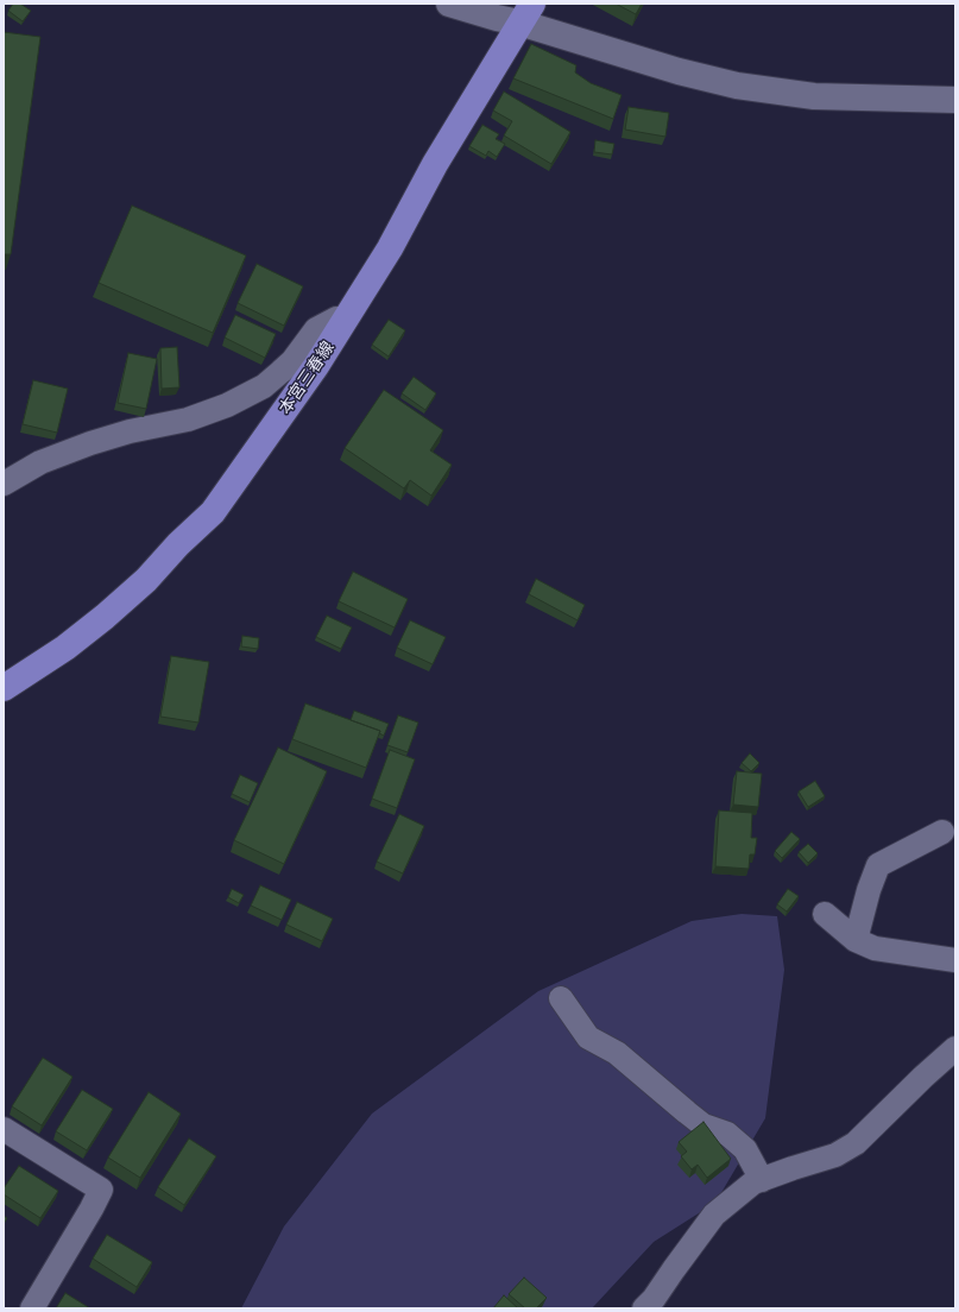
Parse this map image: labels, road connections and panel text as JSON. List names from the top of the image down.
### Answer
{
  "streets": {
    "main road": ["本宮三春線"]
  }
}
